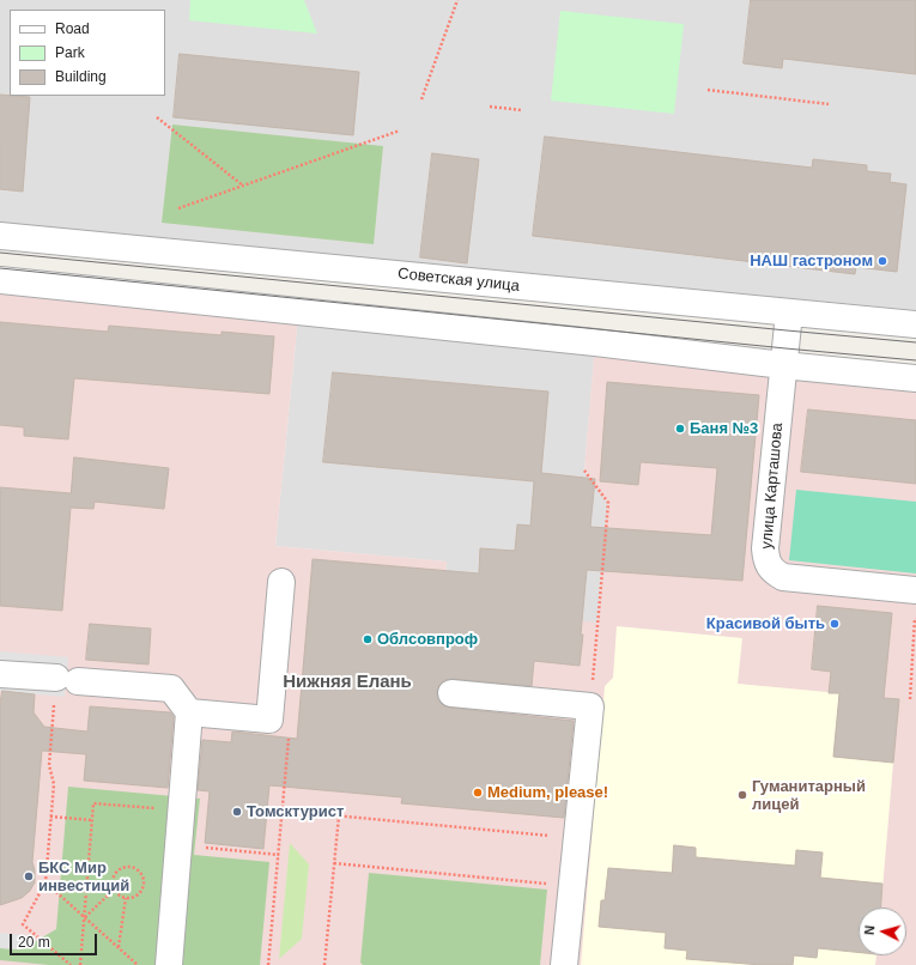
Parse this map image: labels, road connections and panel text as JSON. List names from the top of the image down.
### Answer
{
  "streets": {
    "street": ["Советская улица", "улица Карташова"]
  },
  "crossings": [
    ["Советская улица", "улица Карташова"]
  ],
  "districts": ["Нижняя Елань"],
  "places": [
    "НАШ гастроном",
    "Баня №3",
    "Красивой быть",
    "Облсовпроф",
    "Medium, please!",
    "Гуманитарный лицей",
    "Томсктурист",
    "БКС Мир инвестиций"
  ],
  "legend": ["Road", "Park", "Building"],
  "scale_bar": "20 m",
  "north": "left"
}
